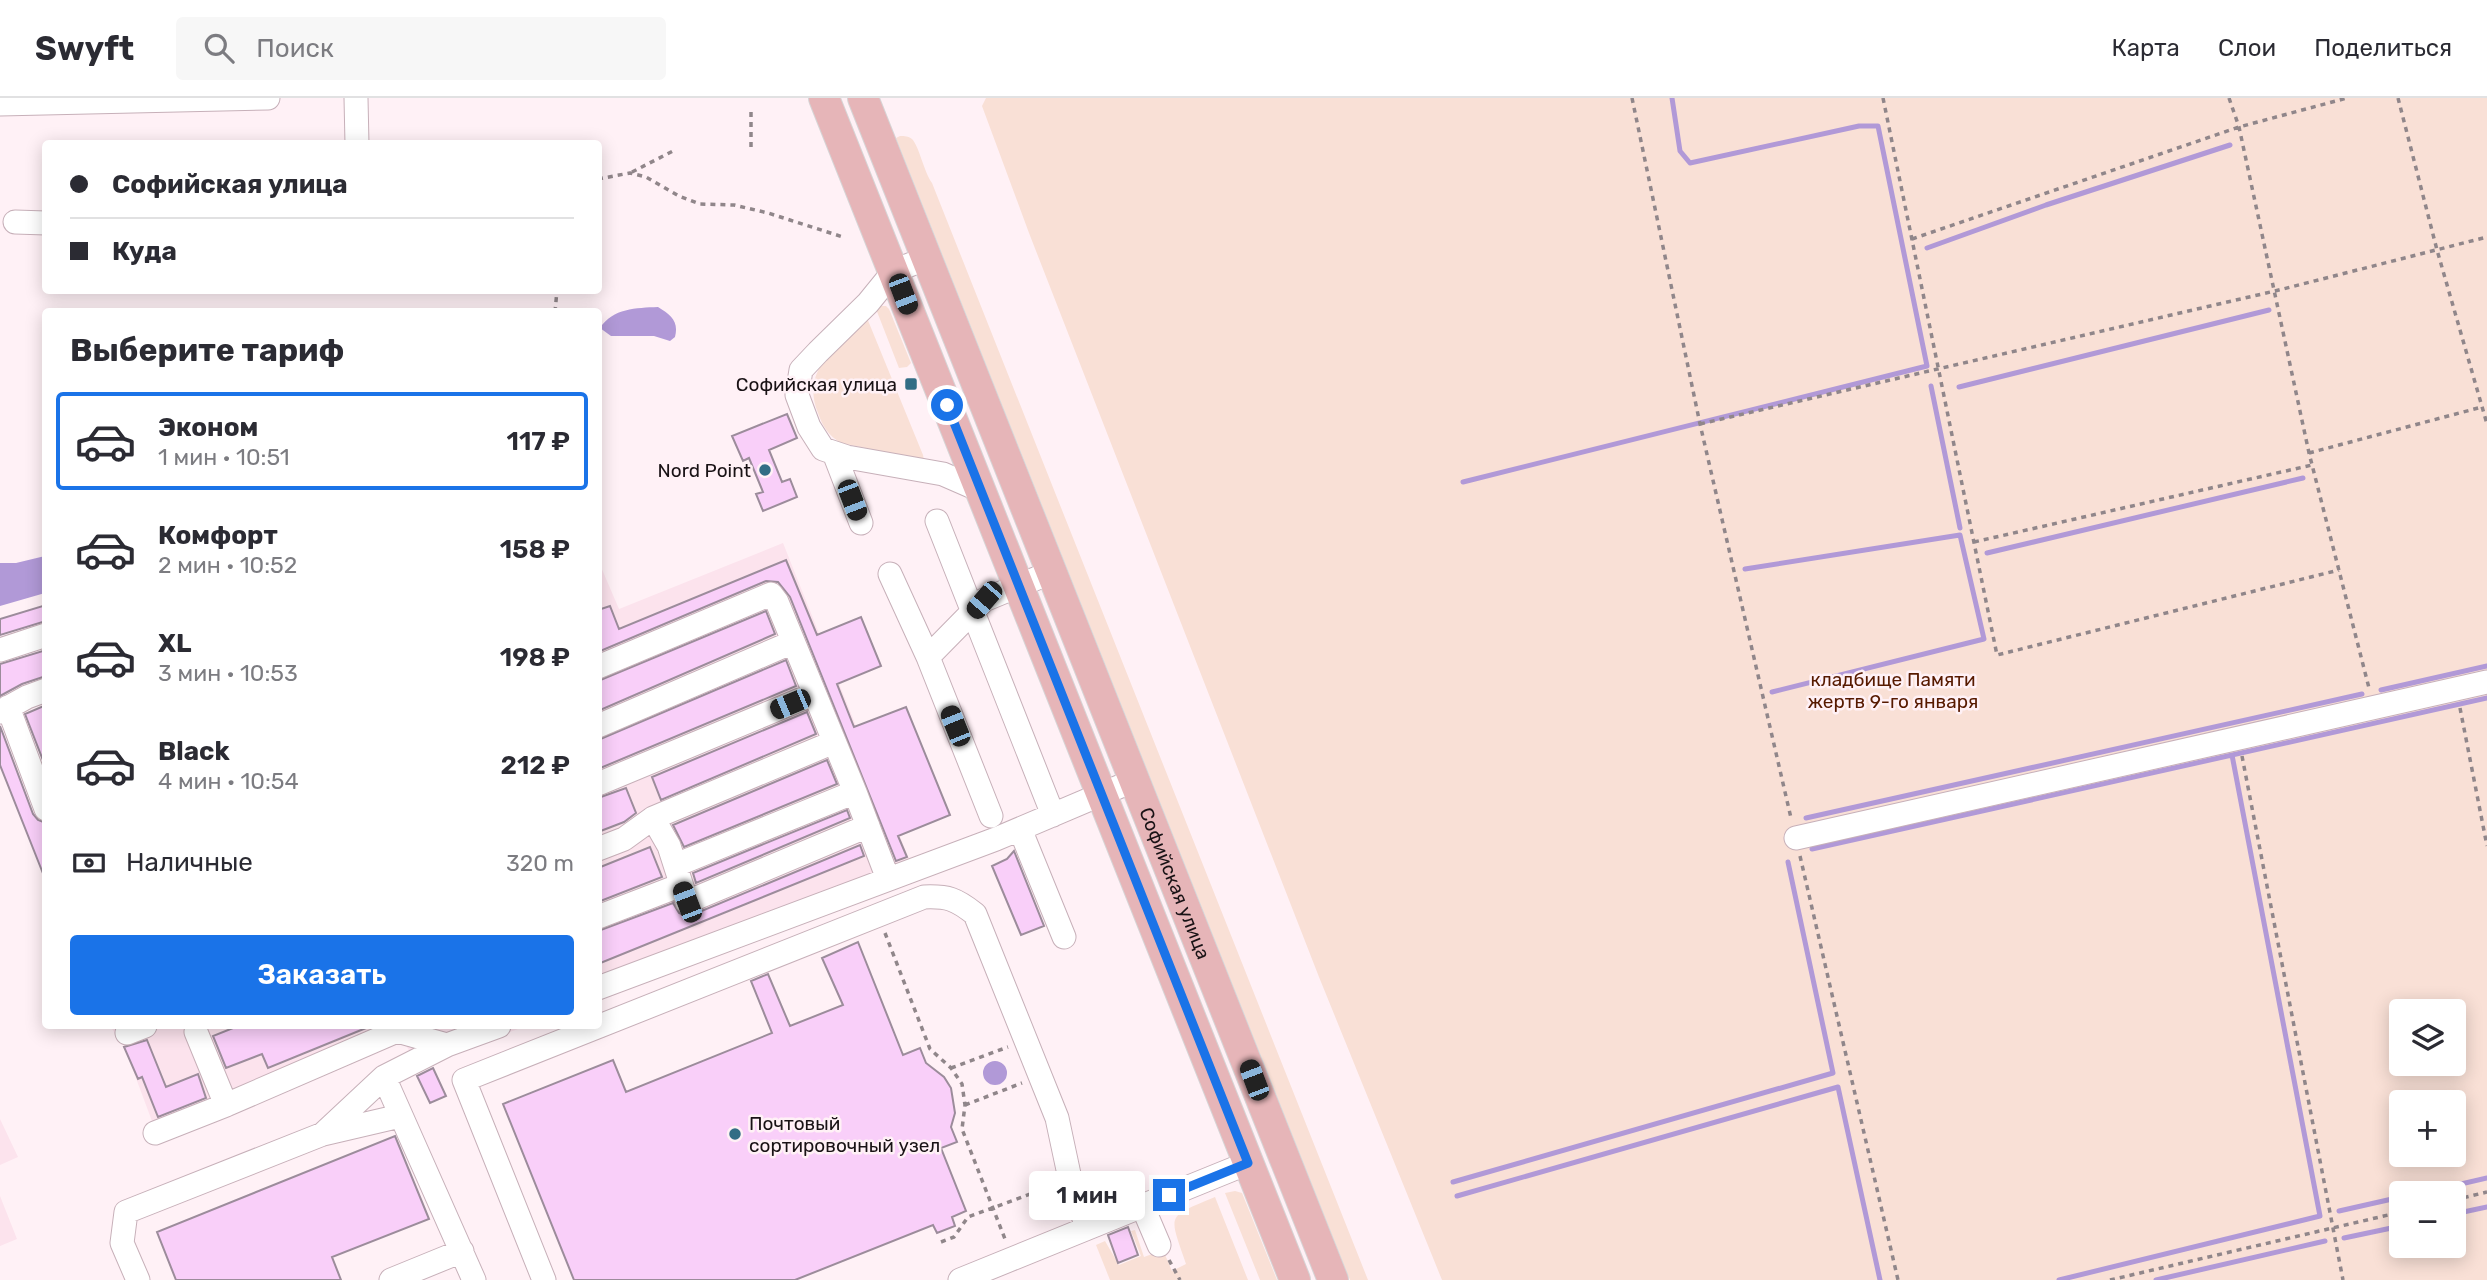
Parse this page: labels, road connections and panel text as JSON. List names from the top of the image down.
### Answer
{
  "streets": {
    "main road": ["Софийская улица"]
  },
  "parks": ["кладбище Памяти жертв 9-го января"],
  "places": {
    "transit": ["Софийская улица"],
    "other": ["Nord Point", "Почтовый сортировочный узел"]
  },
  "page": {
    "header": "Swyft",
    "search": "Поиск",
    "nav": ["Карта", "Слои", "Поделиться"],
    "banner": ["Софийская улица", "Куда"],
    "heading": "Выберите тариф",
    "list": [
      {
        "name": "Эконом",
        "note": "1 мин · 10:51",
        "value": "117 ₽"
      },
      {
        "name": "Комфорт",
        "note": "2 мин · 10:52",
        "value": "158 ₽"
      },
      {
        "name": "XL",
        "note": "3 мин · 10:53",
        "value": "198 ₽"
      },
      {
        "name": "Black",
        "note": "4 мин · 10:54",
        "value": "212 ₽"
      }
    ],
    "pay": ["Наличные", "320 m"],
    "buttons": "Заказать",
    "map_buttons": ["+", "−"],
    "bubble": "1 мин"
  }
}
